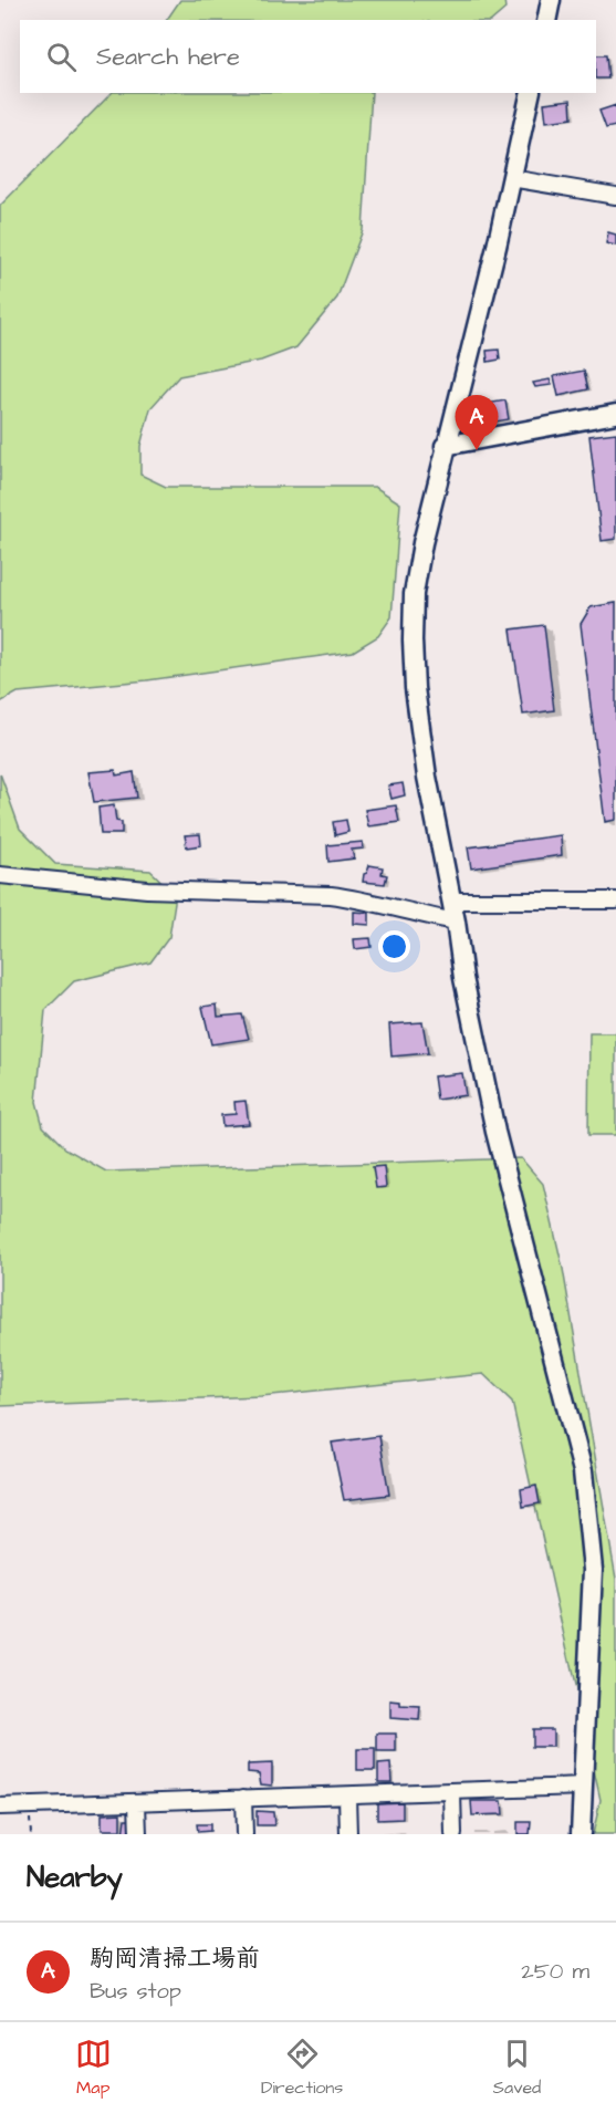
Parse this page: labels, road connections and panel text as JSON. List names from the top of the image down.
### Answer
{
  "page": {
    "search": "Search here",
    "pins": "A",
    "heading": "Nearby",
    "list": [
      {
        "mark": "A",
        "name": "駒岡清掃工場前",
        "note": "Bus stop",
        "value": "250 m"
      }
    ],
    "nav": ["Map", "Directions", "Saved"]
  }
}
